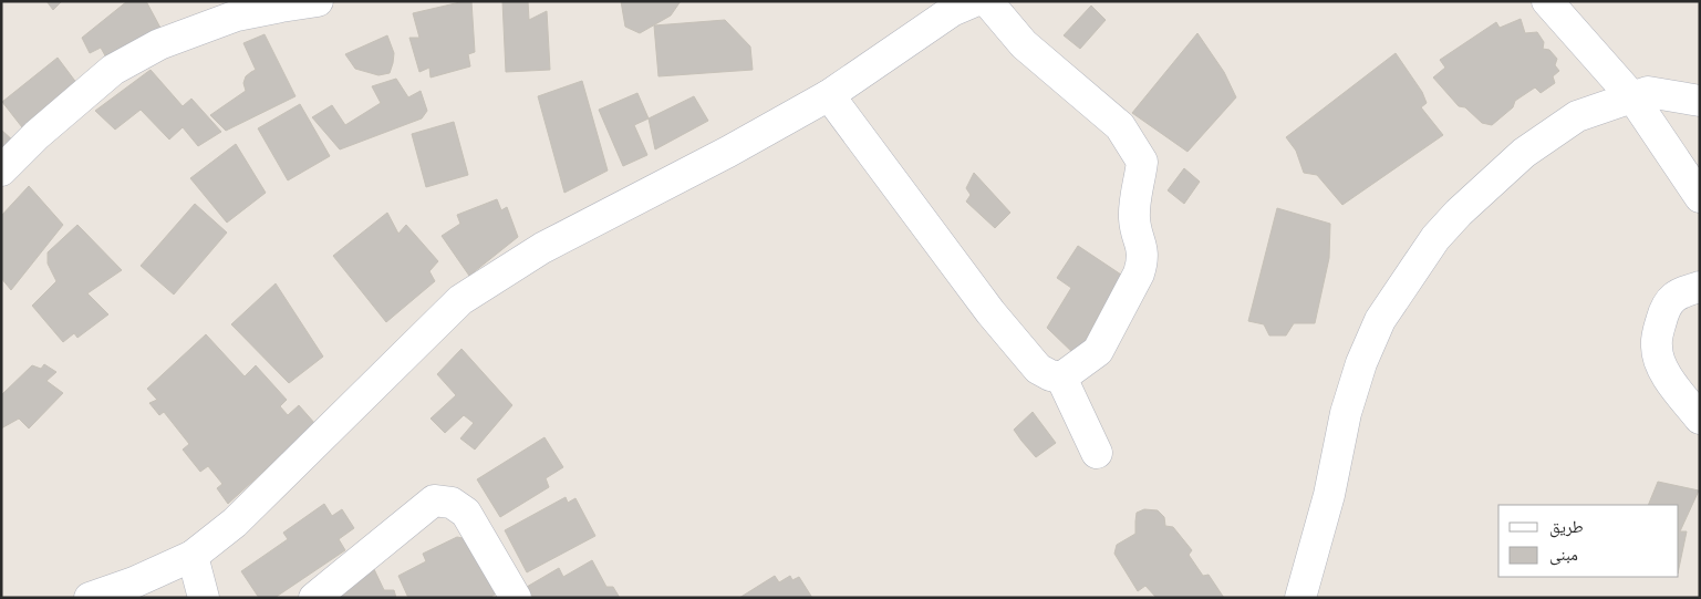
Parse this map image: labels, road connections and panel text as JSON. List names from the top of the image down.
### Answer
{
  "legend": ["طريق", "مبنى"]
}
